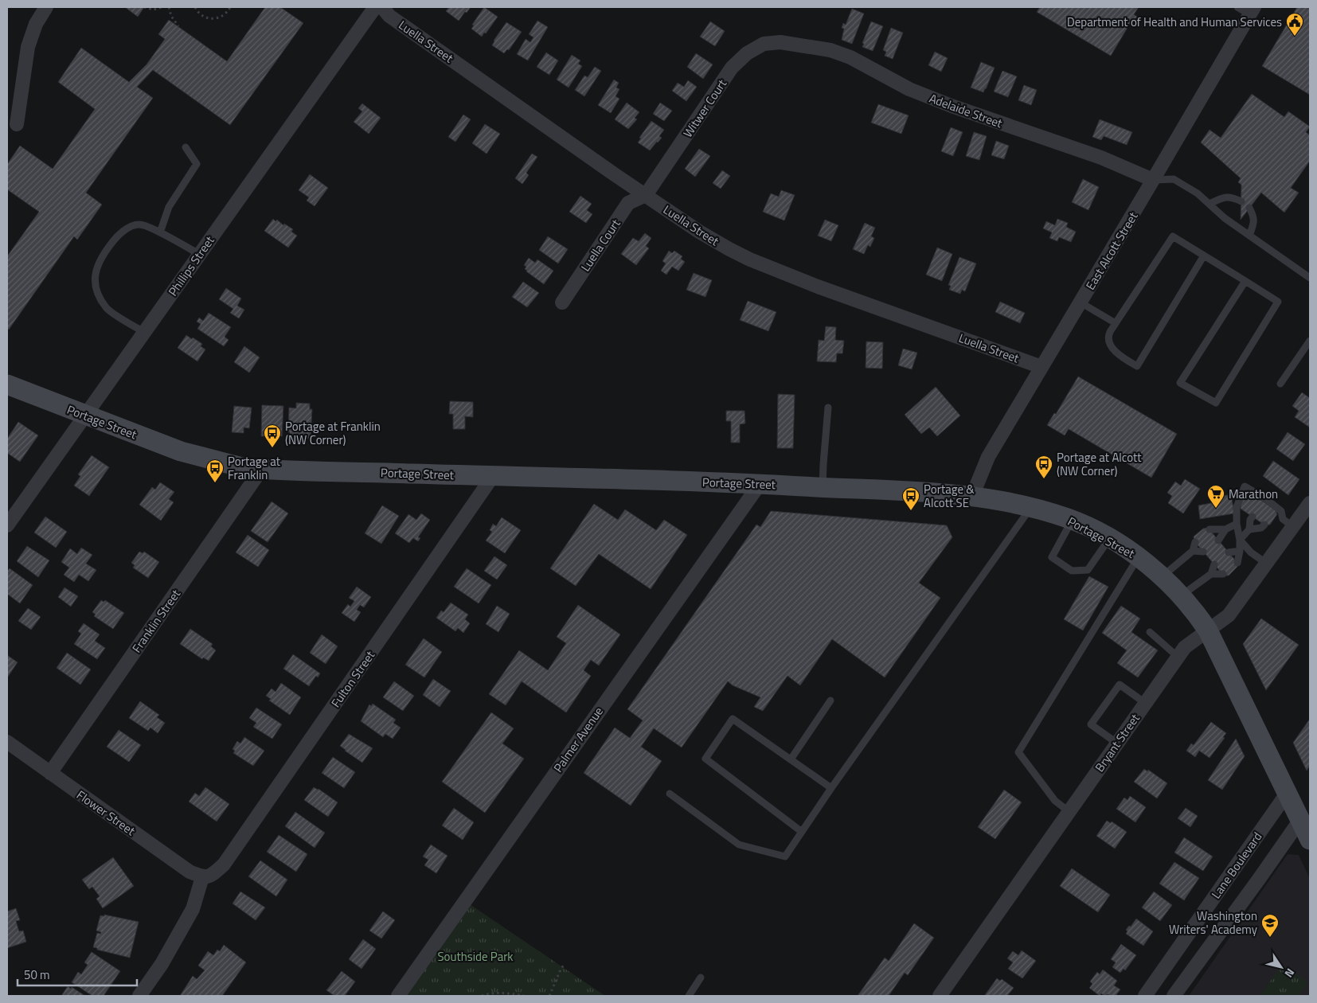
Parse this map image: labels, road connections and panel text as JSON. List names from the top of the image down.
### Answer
{
  "streets": {
    "main road": ["Portage Street"],
    "street": [
      "Luella Street",
      "Witwer Court",
      "Adelaide Street",
      "Luella Court",
      "East Alcott Street",
      "Phillips Street",
      "Franklin Street",
      "Fulton Street",
      "Palmer Avenue",
      "Bryant Street",
      "Flower Street",
      "Lane Boulevard"
    ]
  },
  "crossings": [
    ["Luella Street", "Witwer Court"],
    ["Luella Street", "Luella Court"],
    ["Luella Street", "East Alcott Street"],
    ["Witwer Court", "Adelaide Street"],
    ["Witwer Court", "Luella Court"],
    ["Adelaide Street", "East Alcott Street"],
    ["East Alcott Street", "Portage Street"],
    ["Phillips Street", "Portage Street"],
    ["Portage Street", "Franklin Street"],
    ["Portage Street", "Fulton Street"],
    ["Portage Street", "Palmer Avenue"],
    ["Portage Street", "Bryant Street"],
    ["Portage Street", "Lane Boulevard"],
    ["Franklin Street", "Flower Street"],
    ["Fulton Street", "Flower Street"]
  ],
  "parks": ["Southside Park"],
  "places": {
    "public building": ["Department of Health and Human Services"],
    "bus stop": [
      "Portage at Franklin (NW Corner)",
      "Portage at Alcott (NW Corner)",
      "Portage at Franklin",
      "Portage & Alcott SE"
    ],
    "supermarket": ["Marathon"],
    "school or university": ["Washington Writers' Academy"]
  },
  "scale_bar": "50 m",
  "north": "bottom right"
}
